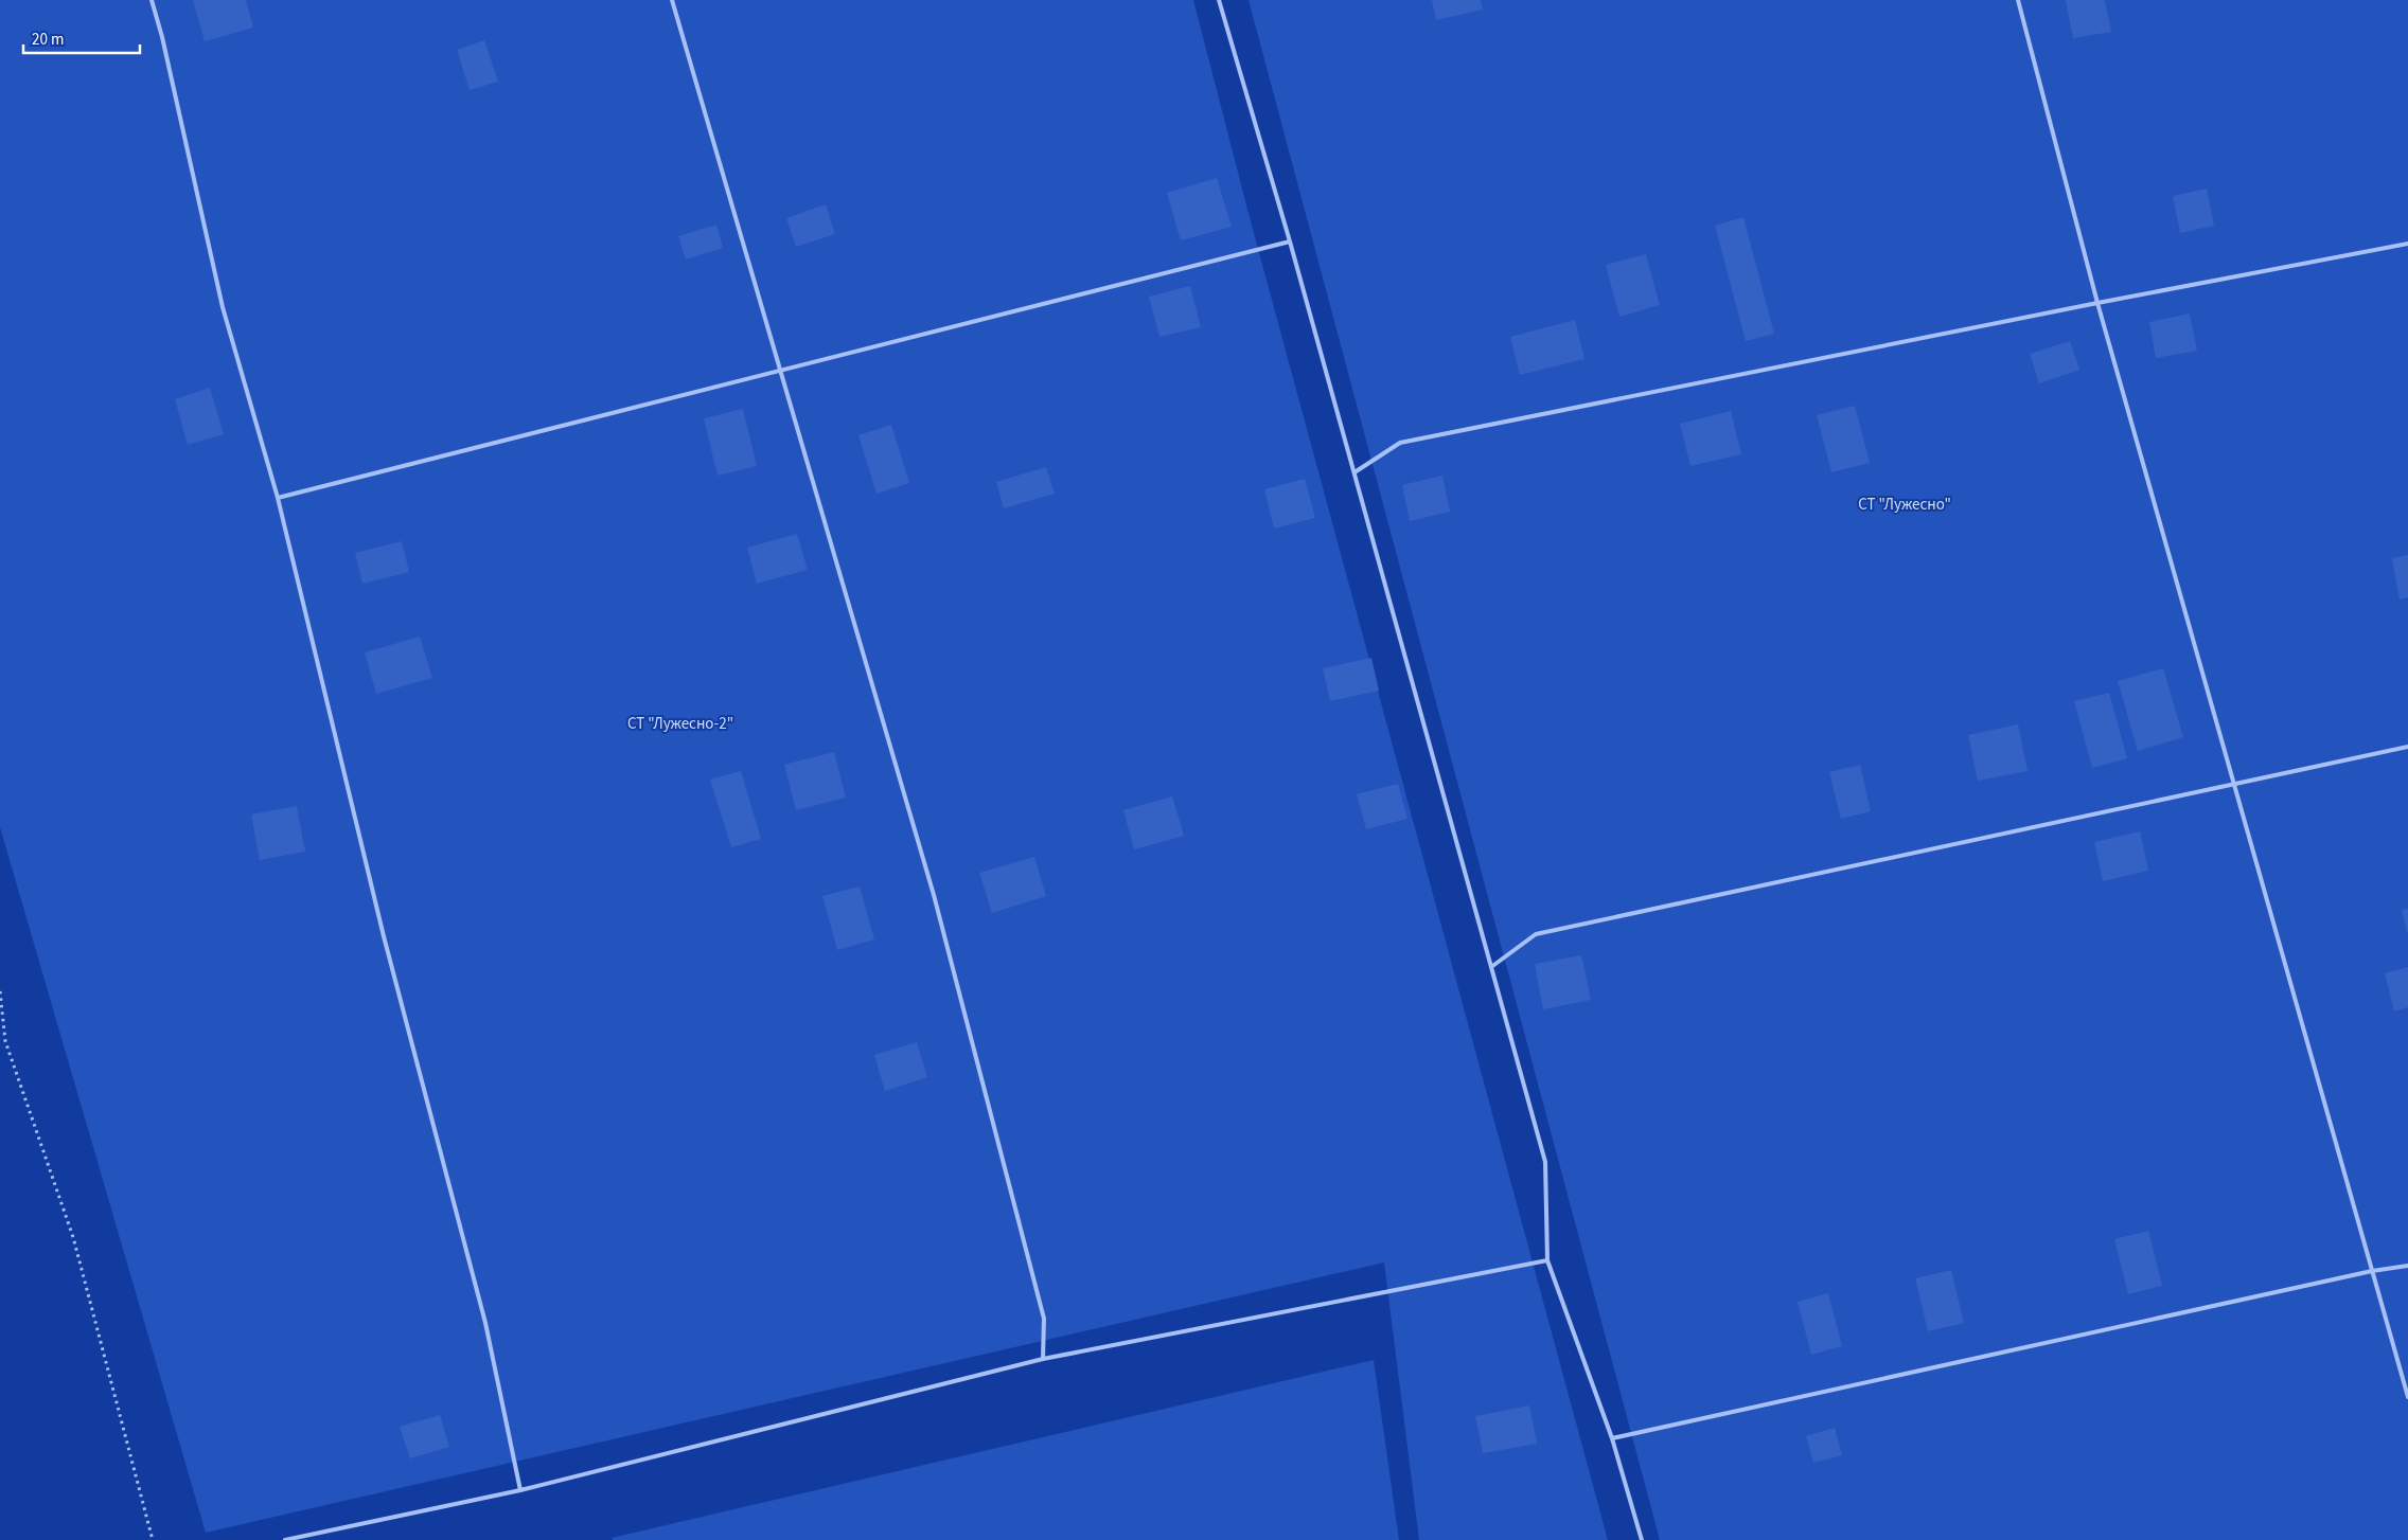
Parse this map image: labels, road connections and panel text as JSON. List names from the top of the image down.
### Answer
{
  "parks": ["СТ \"Лужесно\"", "СТ \"Лужесно-2\""],
  "scale_bar": "20 m"
}
